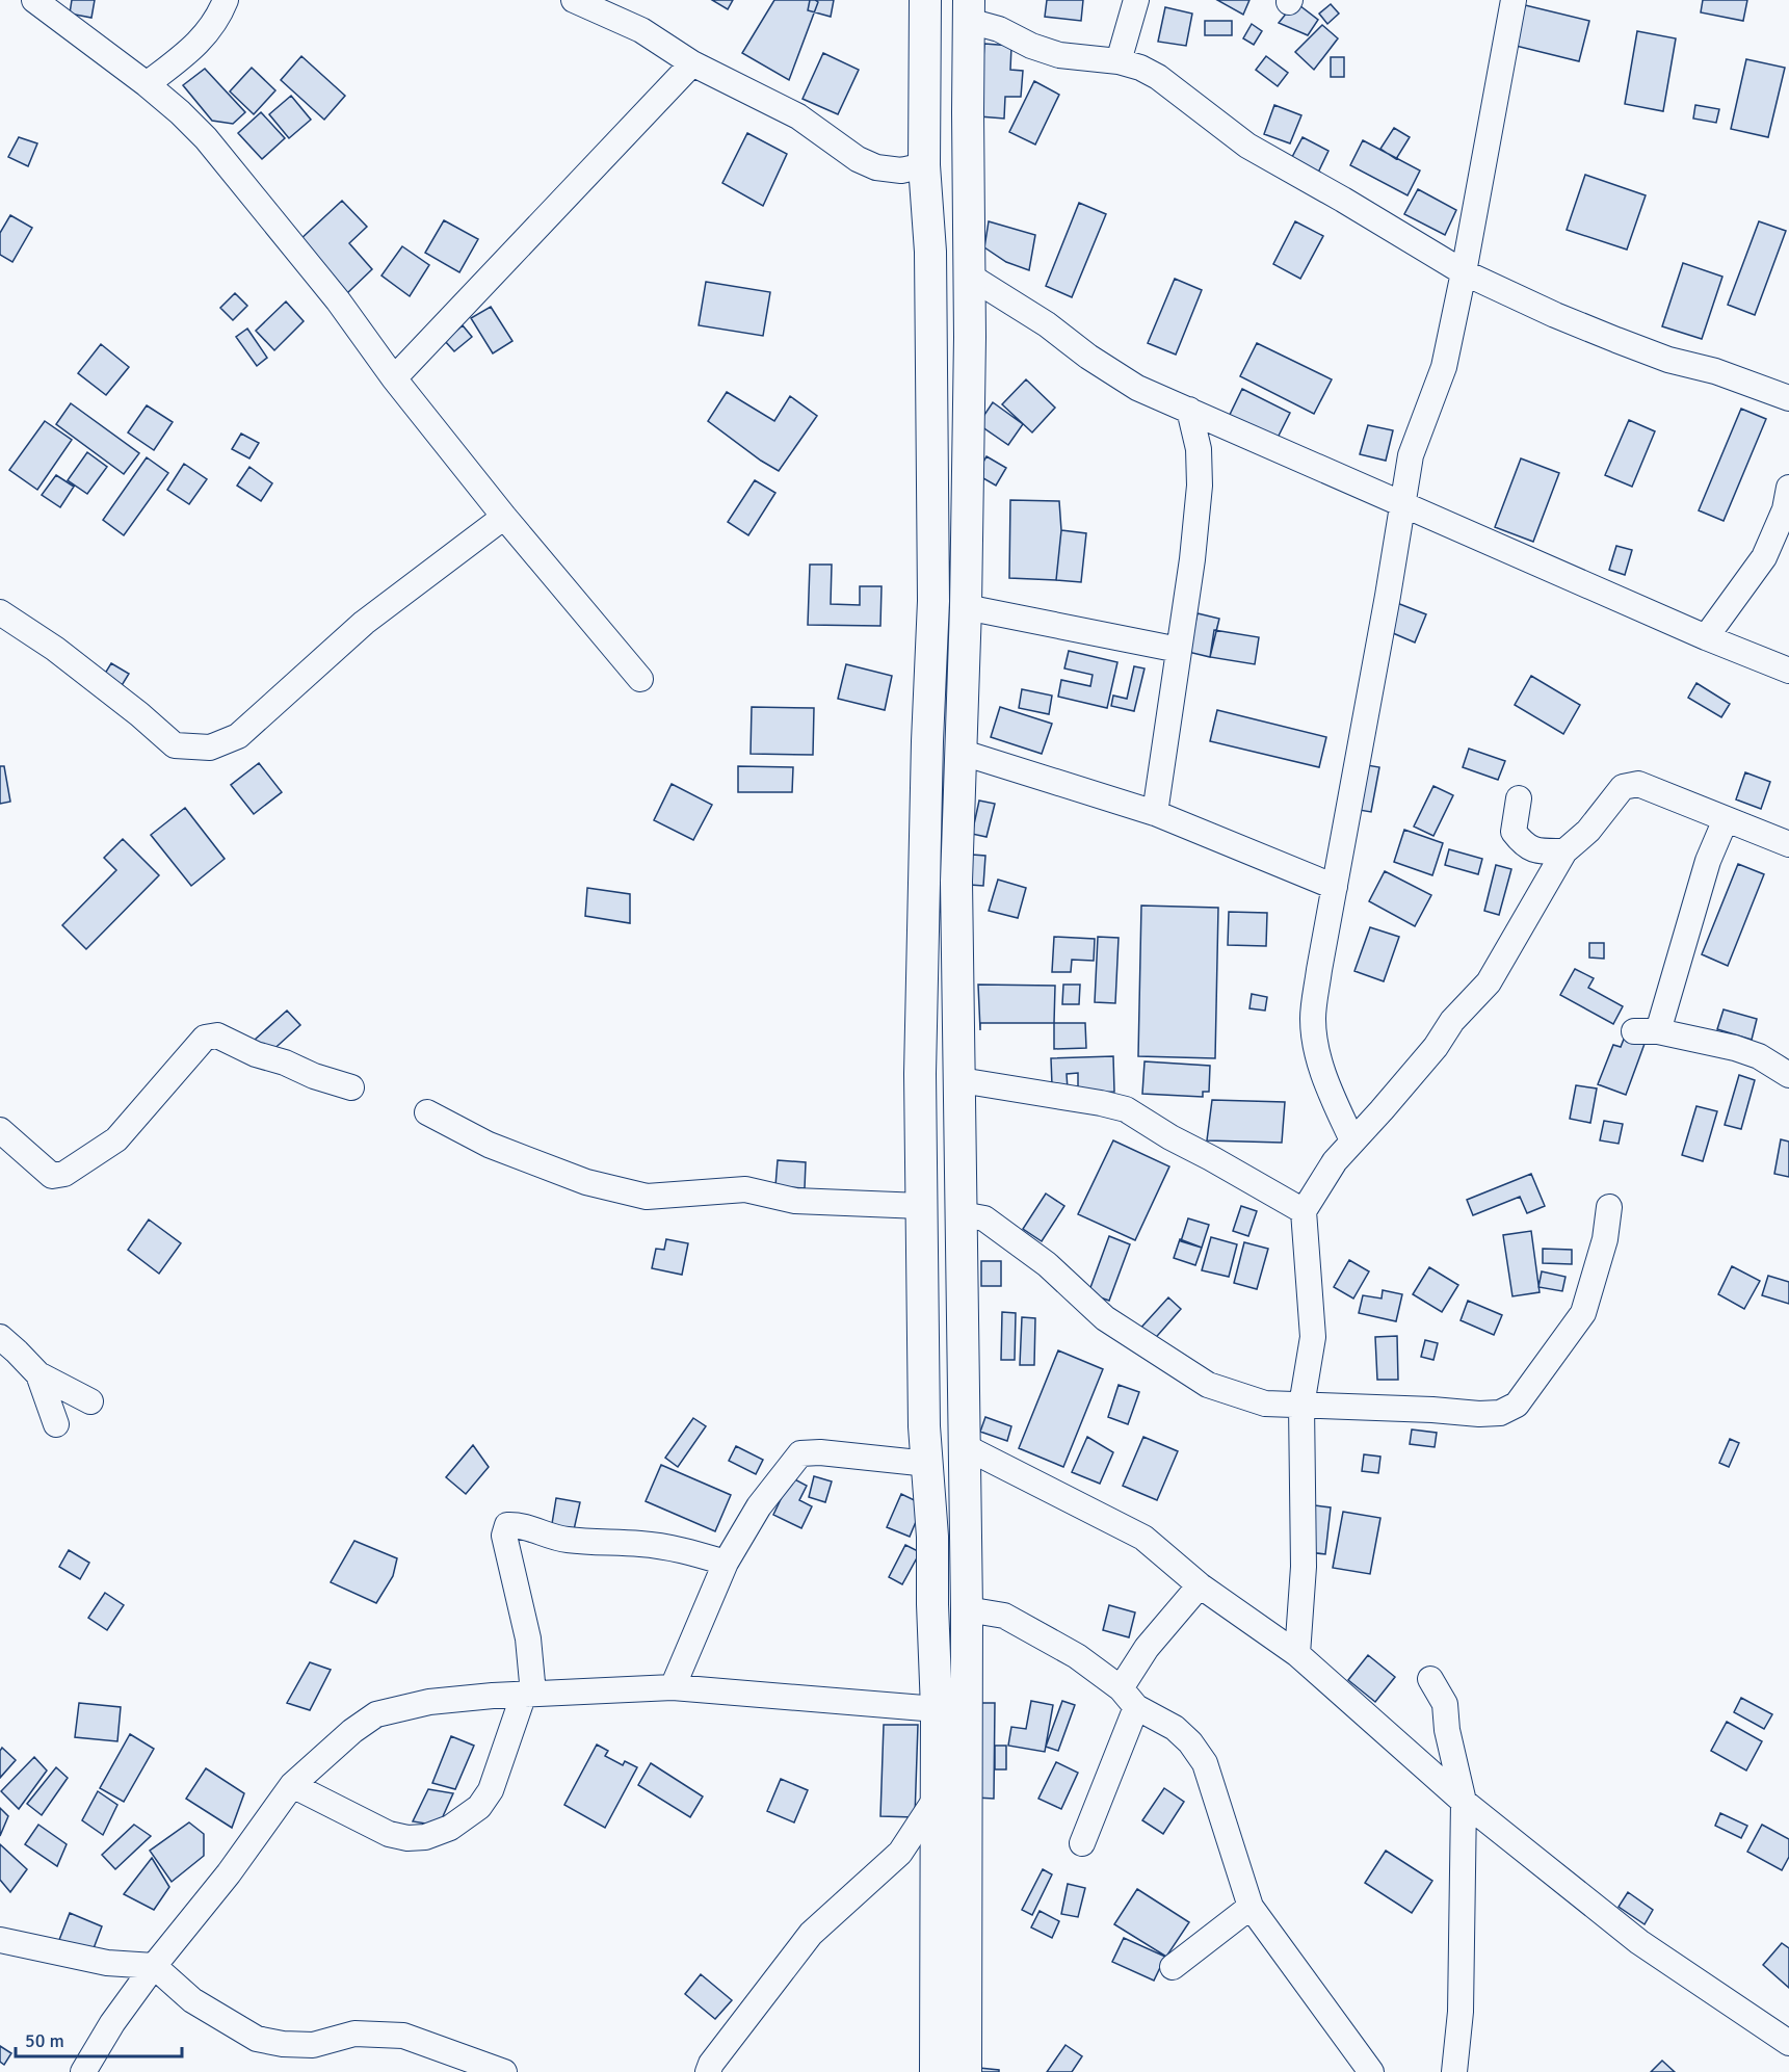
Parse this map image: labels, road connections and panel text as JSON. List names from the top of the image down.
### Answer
{
  "scale_bar": "50 m"
}
